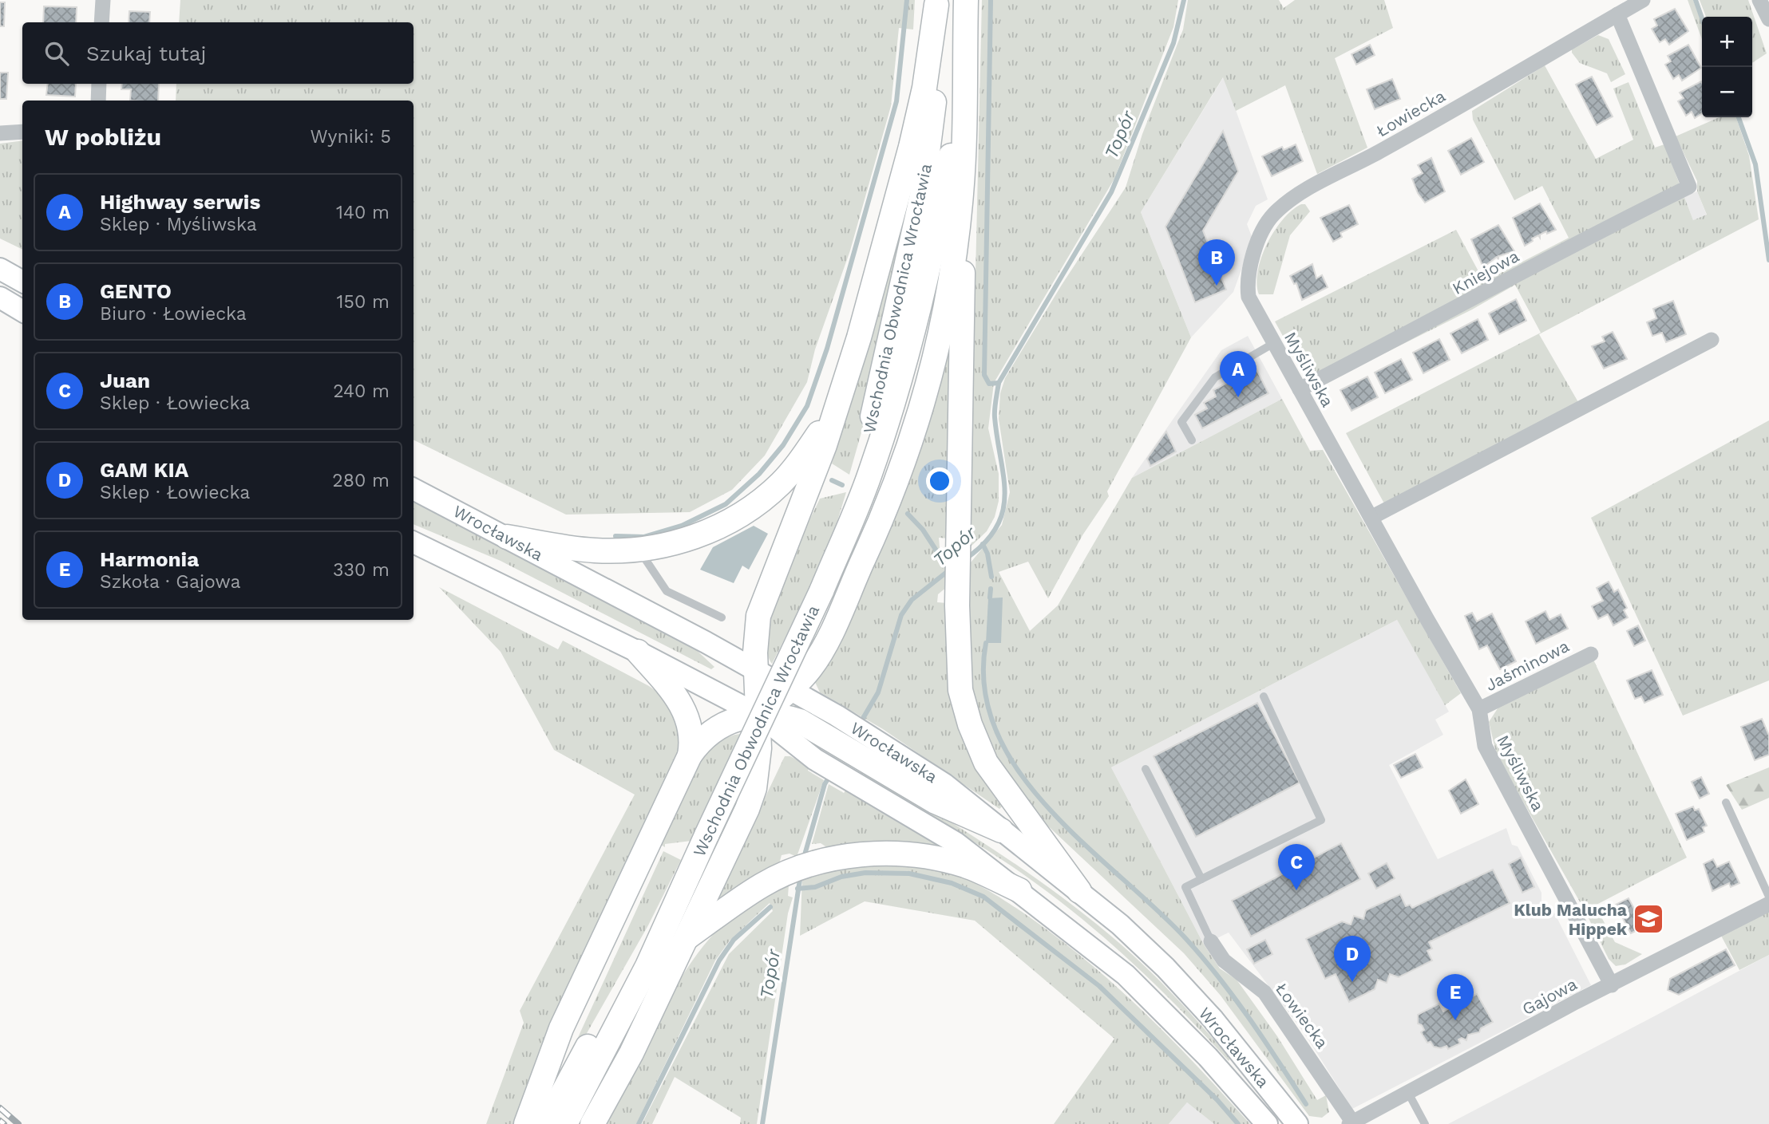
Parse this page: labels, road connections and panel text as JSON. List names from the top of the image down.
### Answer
{
  "streets": {
    "main road": ["Wschodnia Obwodnica Wrocławia", "Wrocławska"],
    "street": [
      "Łowiecka",
      "Kniejowa",
      "Myśliwska",
      "Jaśminowa",
      "Gajowa"
    ]
  },
  "crossings": [
    ["Łowiecka", "Kniejowa"],
    ["Łowiecka", "Myśliwska"],
    ["Łowiecka", "Gajowa"],
    ["Kniejowa", "Myśliwska"],
    ["Myśliwska", "Jaśminowa"],
    ["Myśliwska", "Gajowa"]
  ],
  "water": ["Topór"],
  "places": {
    "school or university": ["Klub Malucha Hippek"]
  },
  "page": {
    "map_buttons": ["+", "−"],
    "search": "Szukaj tutaj",
    "heading": ["W pobliżu", "Wyniki: 5"],
    "list": [
      {
        "mark": "A",
        "name": "Highway serwis",
        "note": "Sklep · Myśliwska",
        "value": "140 m"
      },
      {
        "mark": "B",
        "name": "GENTO",
        "note": "Biuro · Łowiecka",
        "value": "150 m"
      },
      {
        "mark": "C",
        "name": "Juan",
        "note": "Sklep · Łowiecka",
        "value": "240 m"
      },
      {
        "mark": "D",
        "name": "GAM KIA",
        "note": "Sklep · Łowiecka",
        "value": "280 m"
      },
      {
        "mark": "E",
        "name": "Harmonia",
        "note": "Szkoła · Gajowa",
        "value": "330 m"
      }
    ],
    "pins": [
      "B",
      "A",
      "C",
      "D",
      "E"
    ]
  }
}
